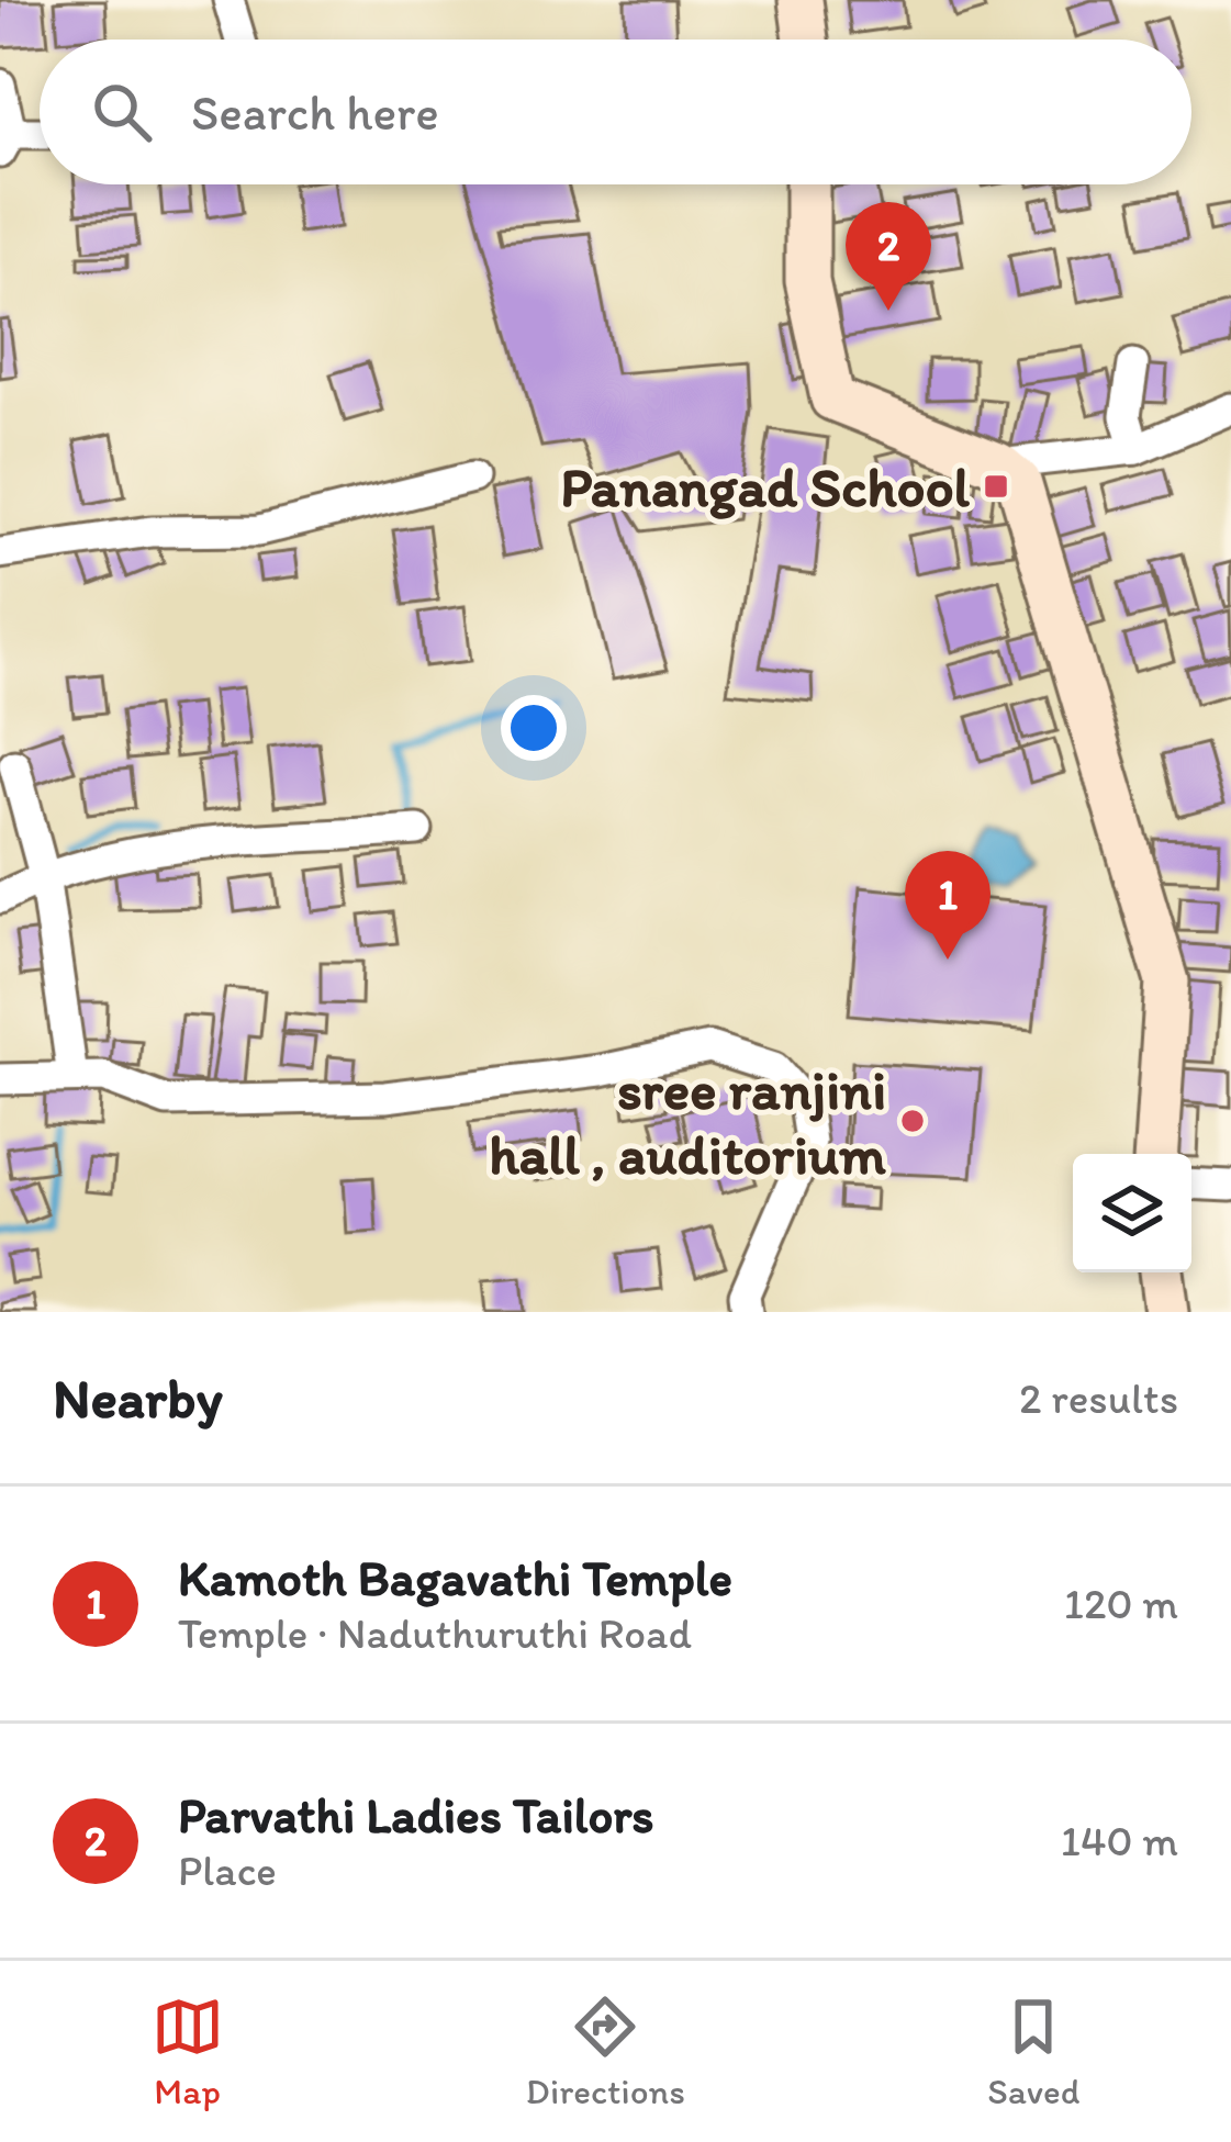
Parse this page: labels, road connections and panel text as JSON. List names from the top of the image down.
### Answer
{
  "places": {
    "transit": ["Panangad School"],
    "other": ["sree ranjini hall , auditorium"]
  },
  "page": {
    "search": "Search here",
    "pins": ["2", "1"],
    "heading": ["Nearby", "2 results"],
    "list": [
      {
        "mark": "1",
        "name": "Kamoth Bagavathi Temple",
        "note": "Temple · Naduthuruthi Road",
        "value": "120 m"
      },
      {
        "mark": "2",
        "name": "Parvathi Ladies Tailors",
        "note": "Place",
        "value": "140 m"
      }
    ],
    "nav": ["Map", "Directions", "Saved"]
  }
}
